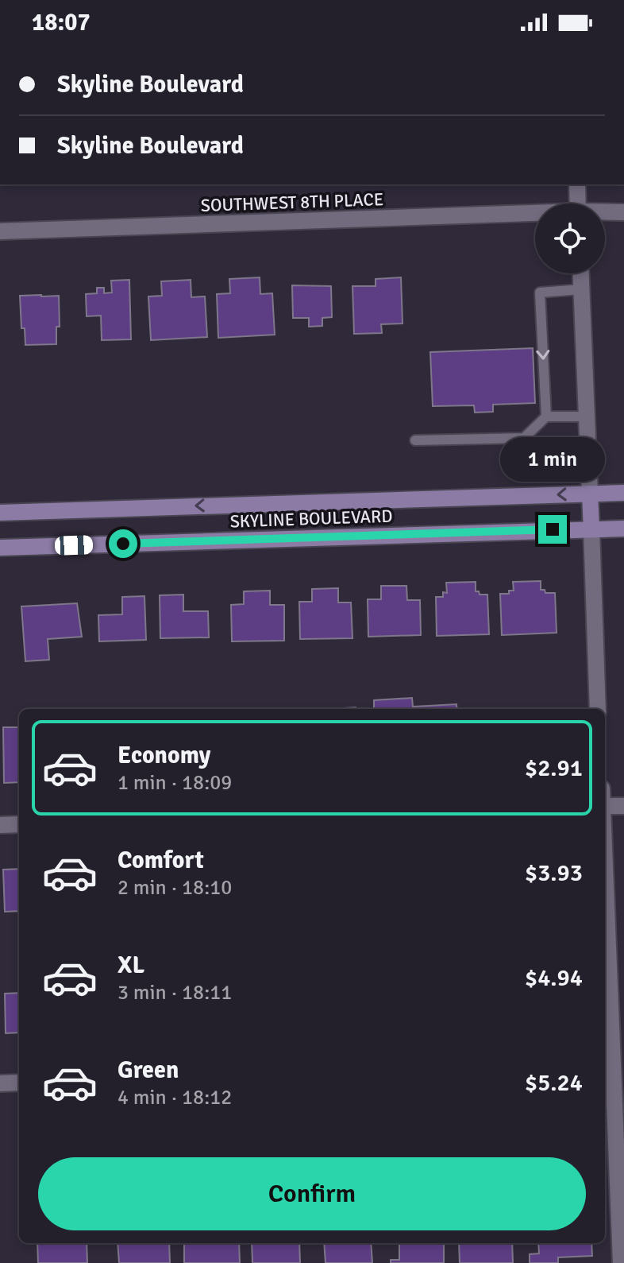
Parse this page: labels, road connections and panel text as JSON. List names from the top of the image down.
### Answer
{
  "streets": {
    "street": ["SOUTHWEST 8TH PLACE", "SKYLINE BOULEVARD"]
  },
  "page": {
    "status": "18:07",
    "banner": ["Skyline Boulevard", "Skyline Boulevard"],
    "bubble": "1 min",
    "list": [
      {
        "name": "Economy",
        "note": "1 min · 18:09",
        "value": "$2.91"
      },
      {
        "name": "Comfort",
        "note": "2 min · 18:10",
        "value": "$3.93"
      },
      {
        "name": "XL",
        "note": "3 min · 18:11",
        "value": "$4.94"
      },
      {
        "name": "Green",
        "note": "4 min · 18:12",
        "value": "$5.24"
      }
    ],
    "buttons": "Confirm"
  }
}
